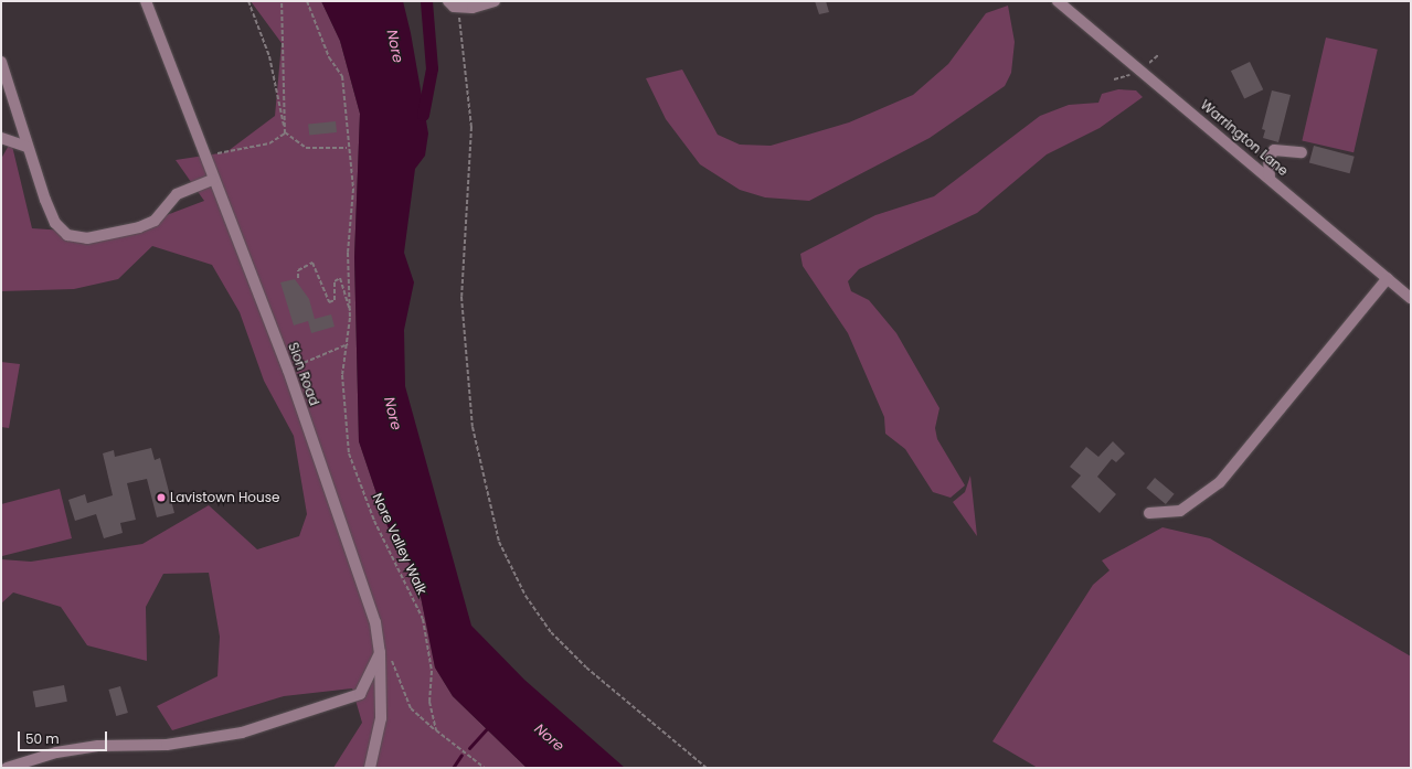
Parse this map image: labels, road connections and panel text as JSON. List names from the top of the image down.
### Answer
{
  "streets": {
    "street": ["Warrington Lane", "Sion Road"],
    "path": ["Nore Valley Walk"]
  },
  "water": ["Nore"],
  "places": ["Lavistown House"],
  "scale_bar": "50 m"
}
